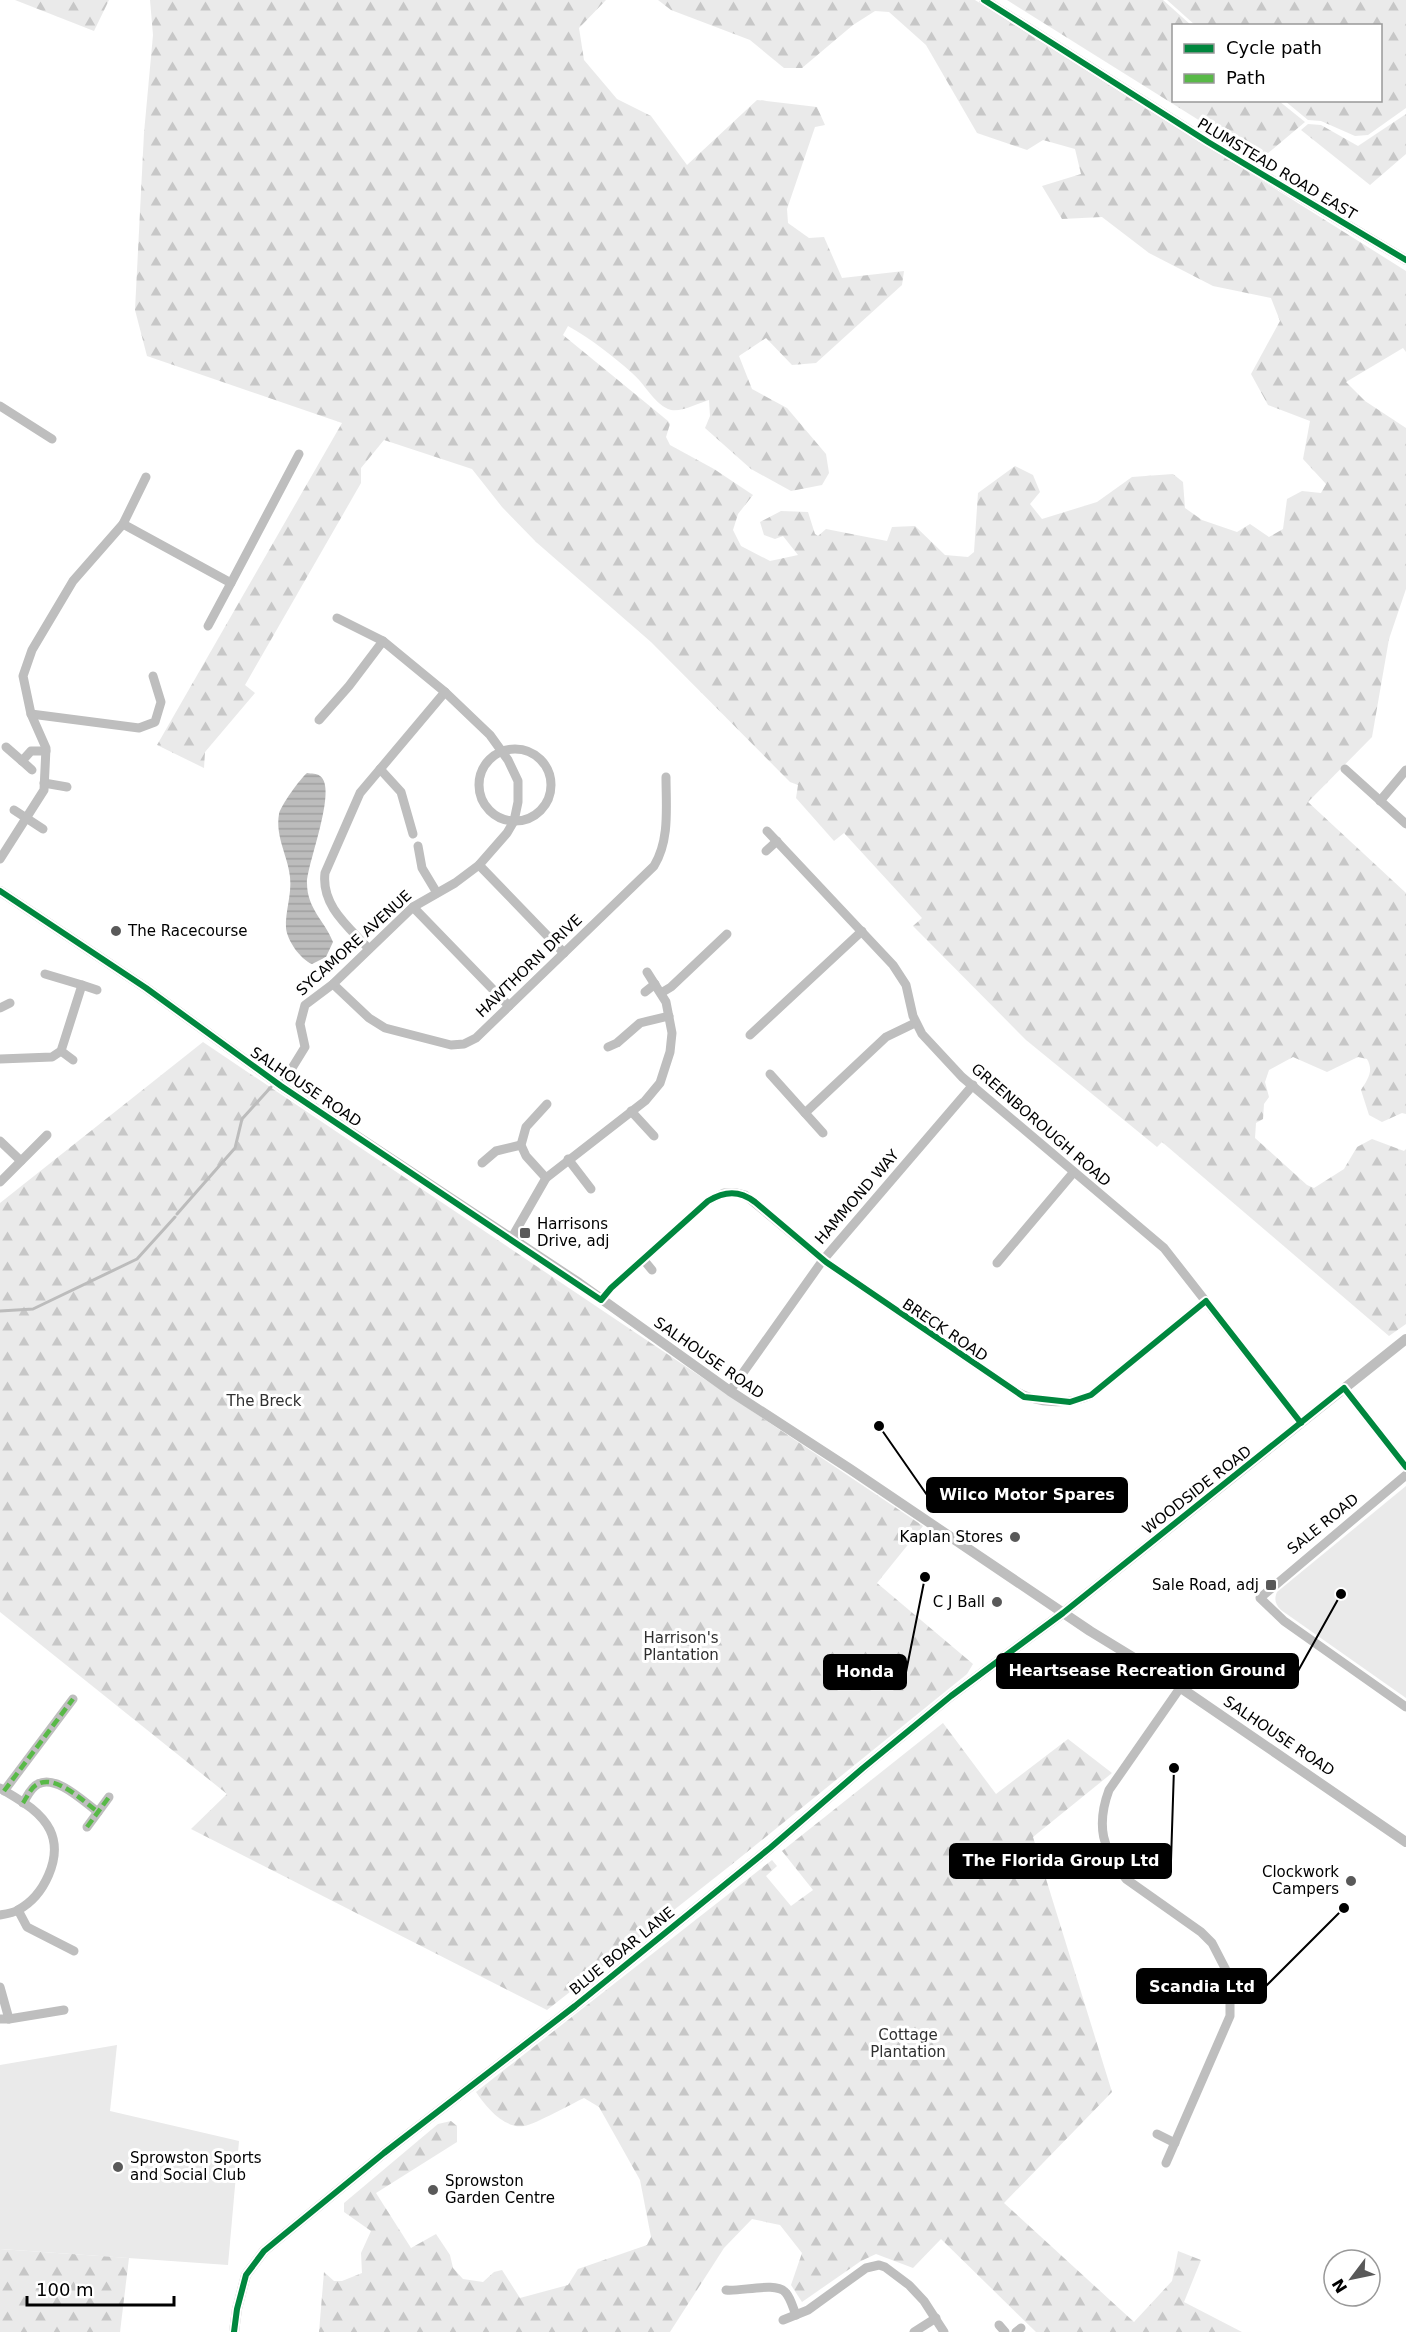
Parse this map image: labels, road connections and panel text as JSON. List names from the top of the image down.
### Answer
{
  "streets": {
    "street": [
      "PLUMSTEAD ROAD EAST",
      "SYCAMORE AVENUE",
      "HAWTHORN DRIVE",
      "SALHOUSE ROAD",
      "GREENBOROUGH ROAD",
      "HAMMOND WAY",
      "BRECK ROAD",
      "WOODSIDE ROAD",
      "SALE ROAD",
      "BLUE BOAR LANE"
    ]
  },
  "crossings": [
    ["SYCAMORE AVENUE", "HAWTHORN DRIVE"],
    ["SYCAMORE AVENUE", "SALHOUSE ROAD"],
    ["SALHOUSE ROAD", "HAMMOND WAY"],
    ["SALHOUSE ROAD", "WOODSIDE ROAD"],
    ["SALHOUSE ROAD", "BLUE BOAR LANE"],
    ["GREENBOROUGH ROAD", "HAMMOND WAY"],
    ["GREENBOROUGH ROAD", "BRECK ROAD"],
    ["GREENBOROUGH ROAD", "WOODSIDE ROAD"],
    ["HAMMOND WAY", "BRECK ROAD"],
    ["WOODSIDE ROAD", "BLUE BOAR LANE"]
  ],
  "parks": ["The Breck", "Harrison's Plantation", "Cottage Plantation"],
  "places": {
    "other": [
      "The Racecourse",
      "Wilco Motor Spares",
      "Kaplan Stores",
      "Honda",
      "Heartsease Recreation Ground",
      "C J Ball",
      "The Florida Group Ltd",
      "Clockwork Campers",
      "Scandia Ltd",
      "Sprowston Sports and Social Club",
      "Sprowston Garden Centre"
    ],
    "transit": ["Harrisons Drive, adj", "Sale Road, adj"]
  },
  "legend": ["Cycle path", "Path"],
  "scale_bar": "100 m",
  "north": "bottom left"
}
